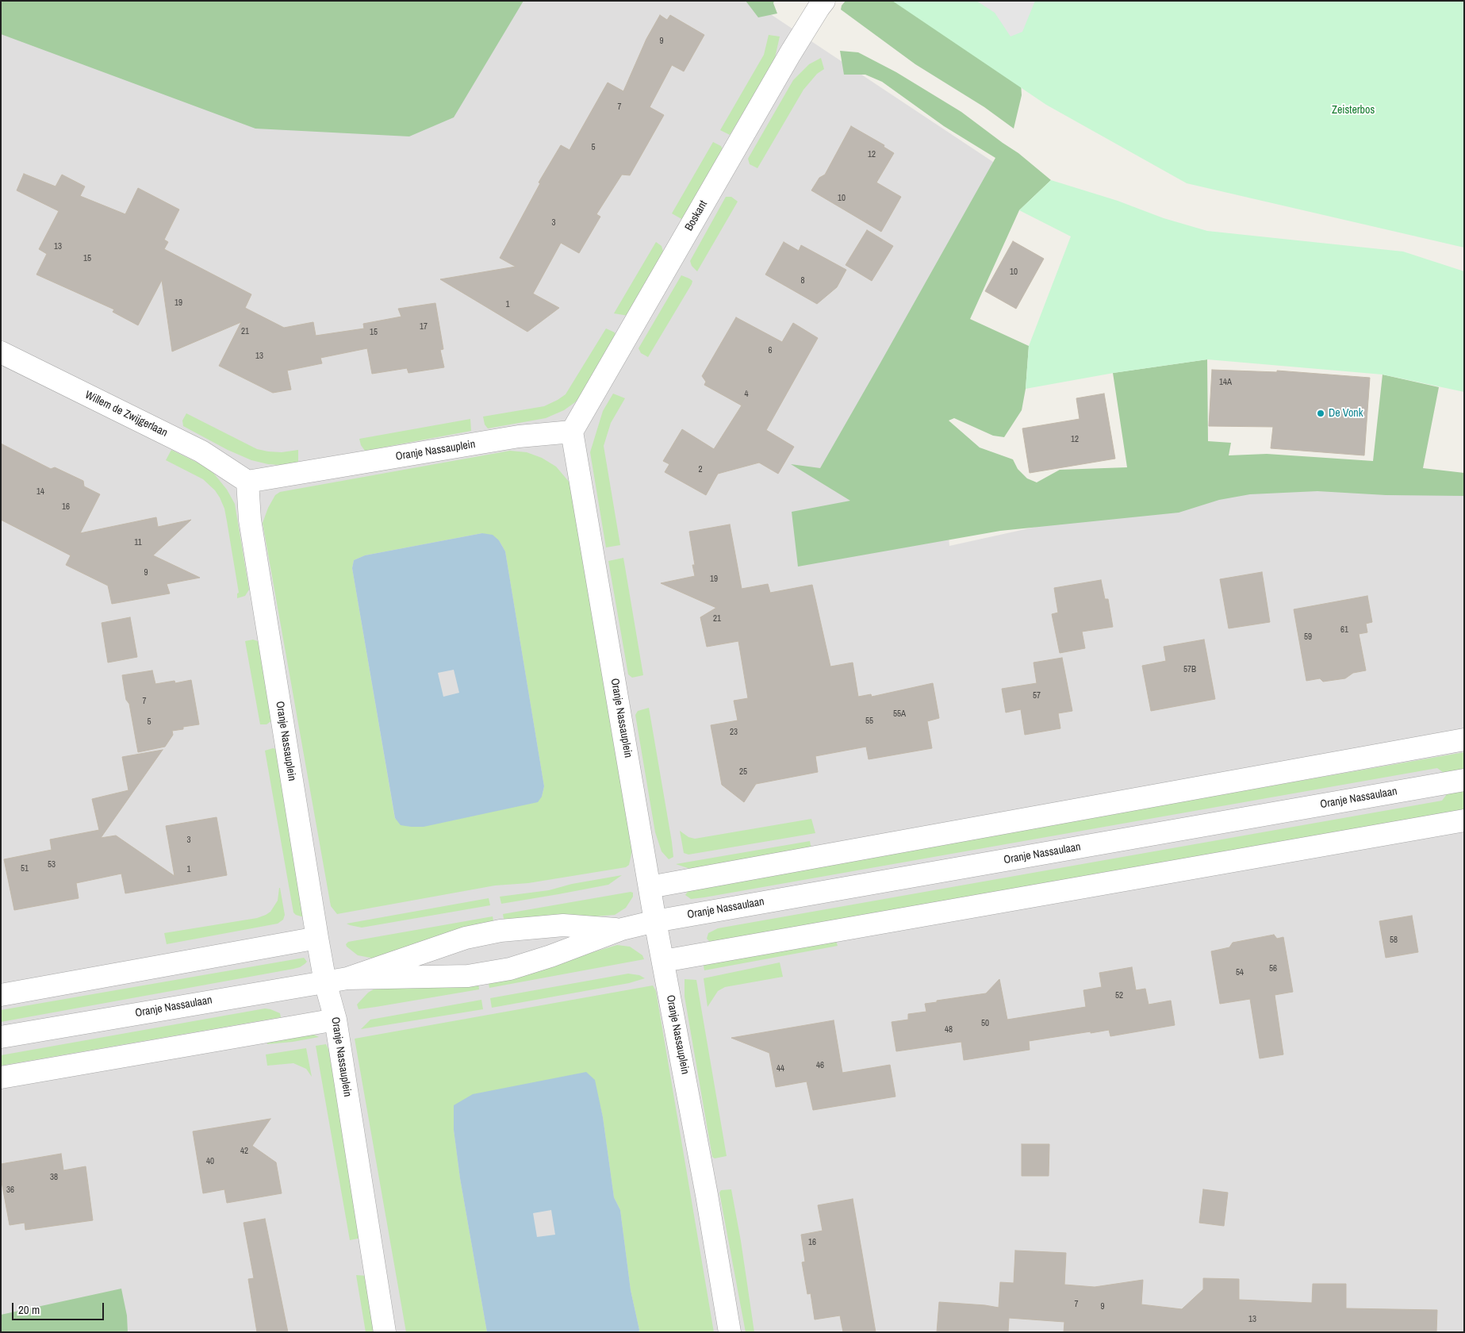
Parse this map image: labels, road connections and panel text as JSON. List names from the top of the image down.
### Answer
{
  "streets": {
    "street": [
      "Boskant",
      "Willem de Zwijgerlaan",
      "Oranje Nassauplein",
      "Oranje Nassaulaan"
    ]
  },
  "crossings": [
    ["Boskant", "Oranje Nassauplein"],
    ["Willem de Zwijgerlaan", "Oranje Nassauplein"],
    ["Oranje Nassauplein", "Oranje Nassaulaan"]
  ],
  "parks": ["Zeisterbos"],
  "places": ["De Vonk"],
  "house_numbers": [
    "9",
    "7",
    "5",
    "12",
    "10",
    "3",
    "13",
    "15",
    "10",
    "8",
    "19",
    "1",
    "17",
    "21",
    "15",
    "6",
    "13",
    "14A",
    "4",
    "12",
    "2",
    "14",
    "16",
    "11",
    "9",
    "19",
    "21",
    "61",
    "59",
    "57B",
    "57",
    "7",
    "55A",
    "55",
    "5",
    "23",
    "25",
    "3",
    "53",
    "51",
    "1",
    "58",
    "56",
    "54",
    "52",
    "50",
    "48",
    "46",
    "44",
    "42",
    "40",
    "38",
    "36",
    "16",
    "7",
    "9",
    "13"
  ],
  "scale_bar": "20 m"
}
